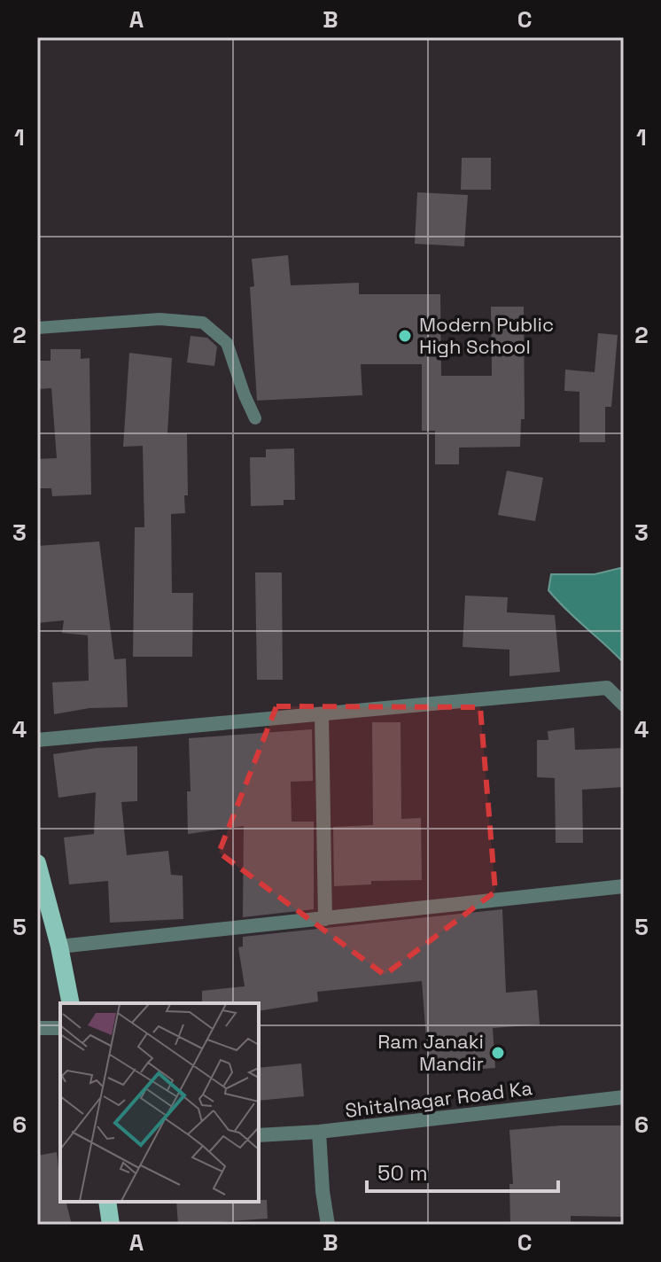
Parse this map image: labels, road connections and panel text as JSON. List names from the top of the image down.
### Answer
{
  "streets": {
    "street": ["Shitalnagar Road Ka"]
  },
  "places": ["Modern Public High School", "Ram Janaki Mandir"],
  "scale_bar": "50 m",
  "grid": {
    "columns": ["A", "B", "C"],
    "rows": [
      "1",
      "2",
      "3",
      "4",
      "5",
      "6"
    ]
  }
}
